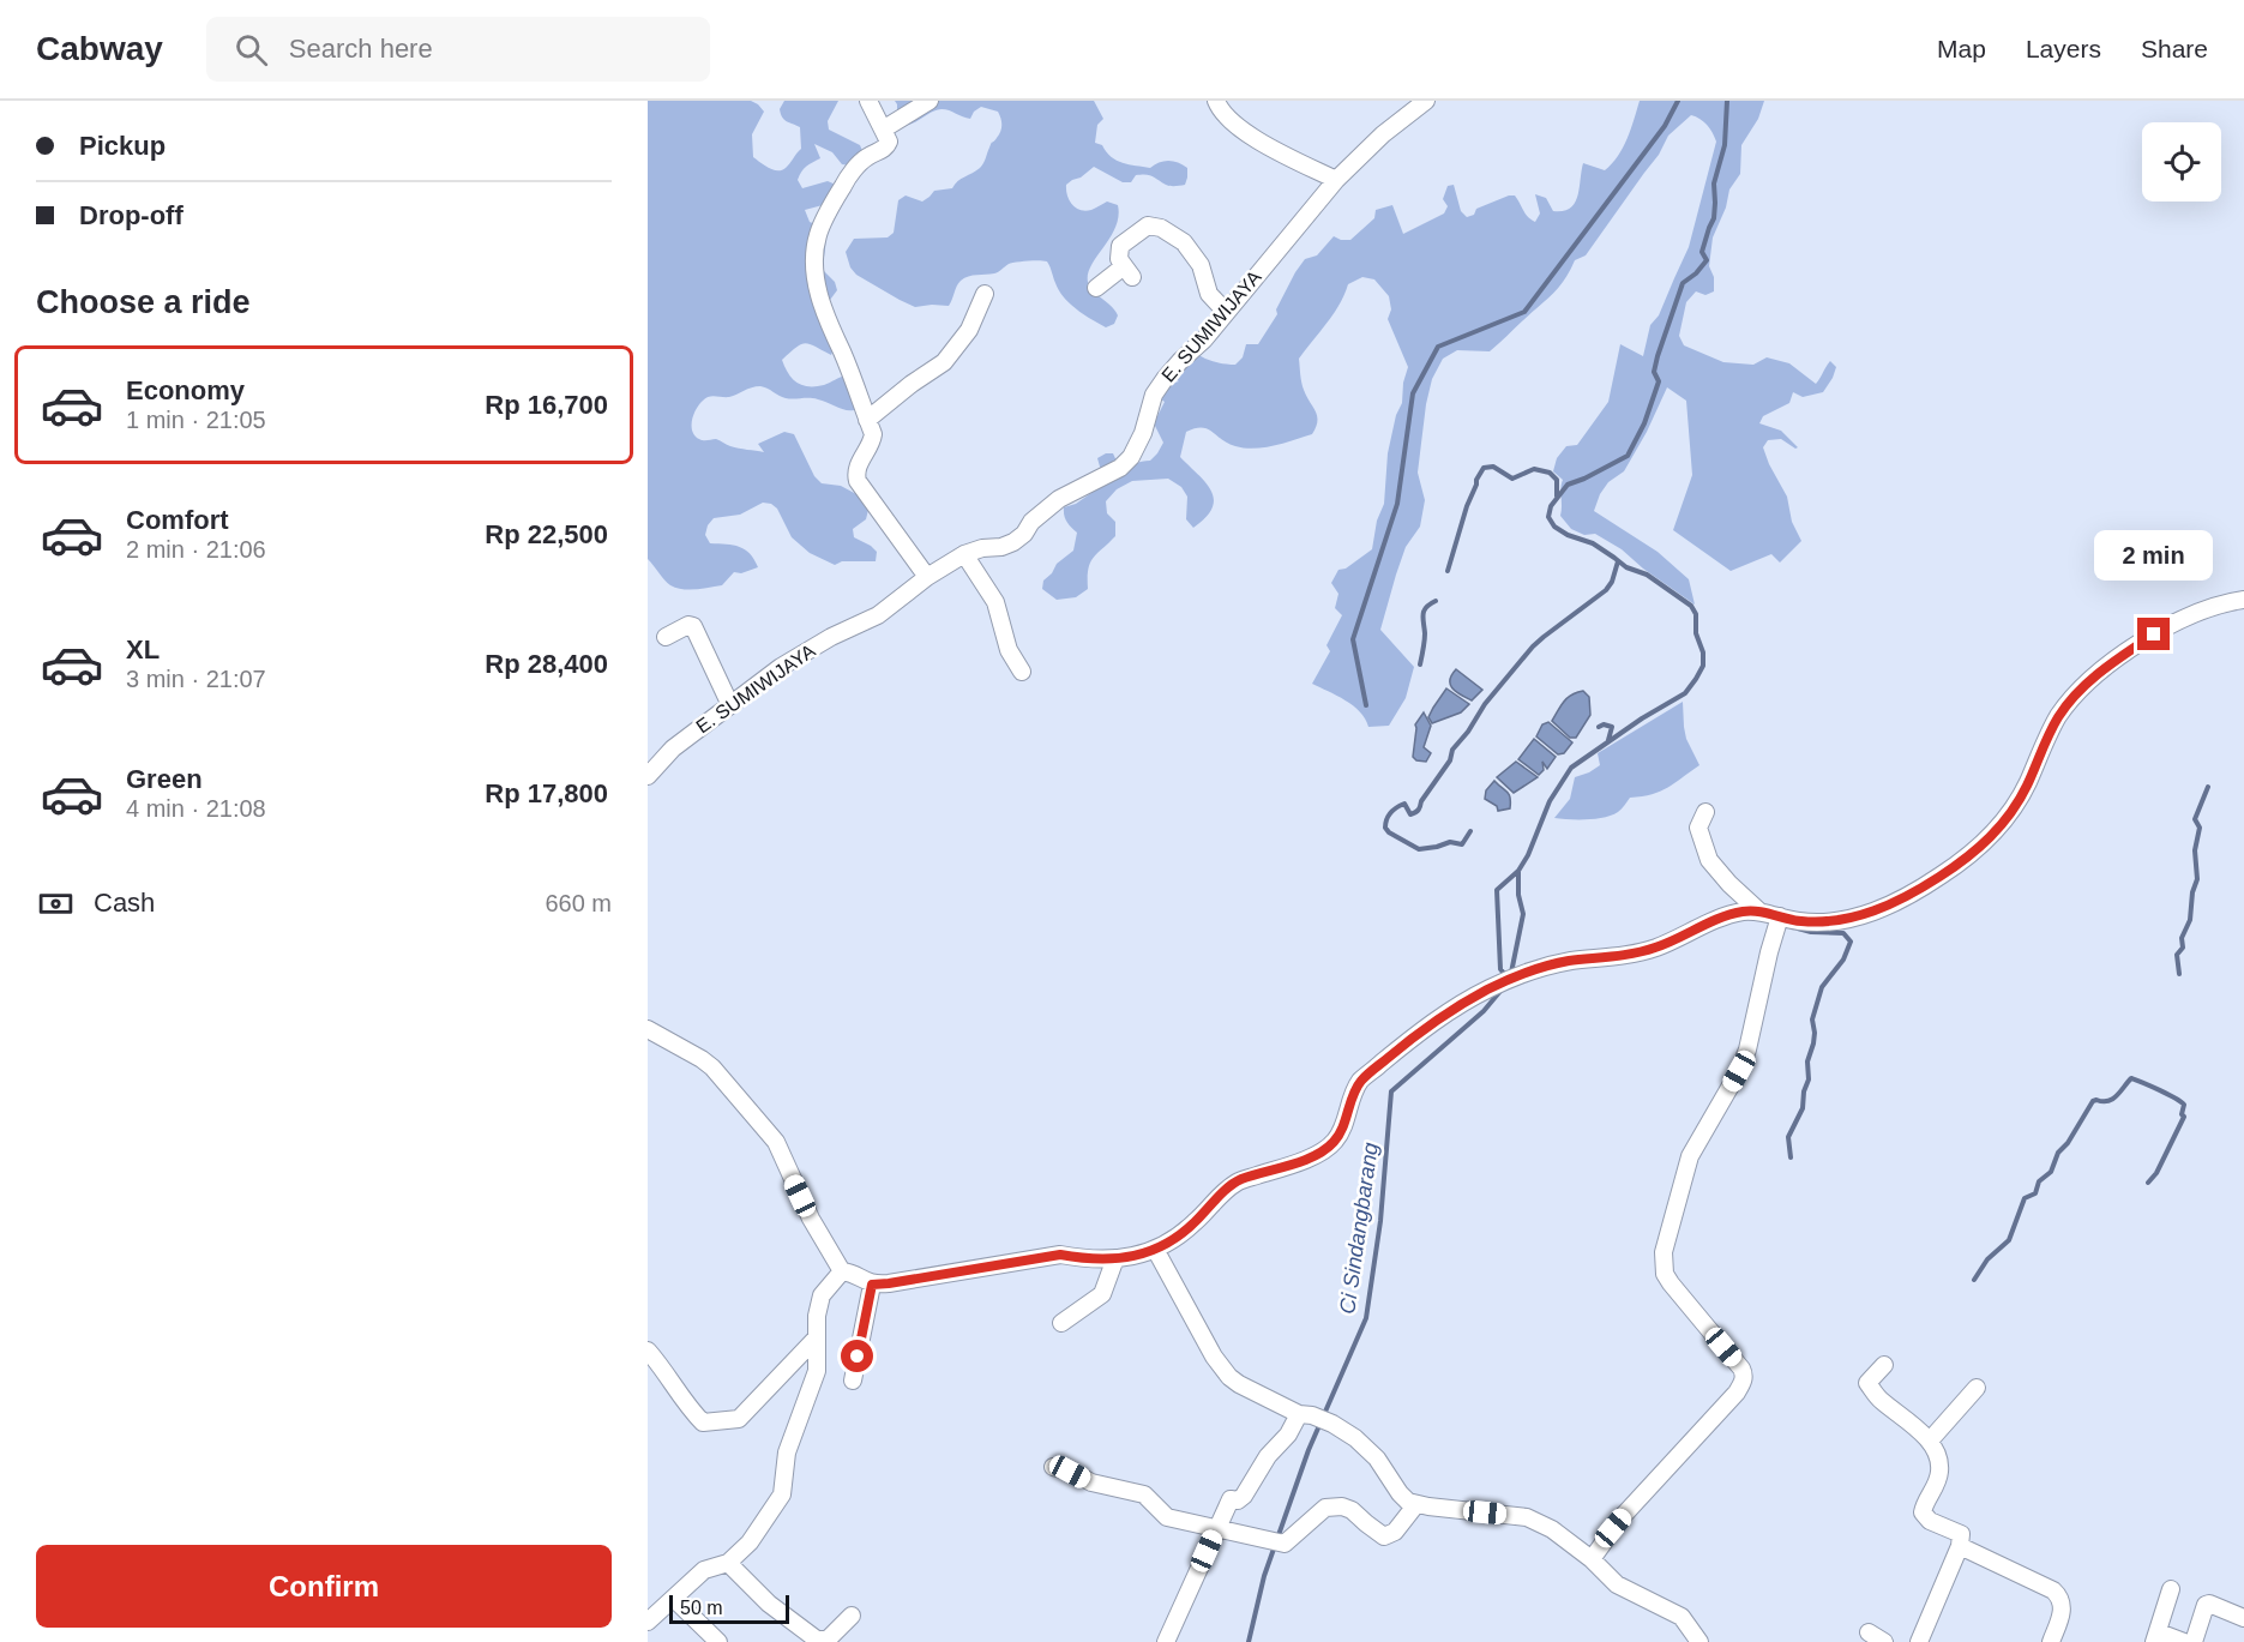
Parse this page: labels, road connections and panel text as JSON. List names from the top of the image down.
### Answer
{
  "streets": {
    "street": ["E. SUMIWIJAYA"]
  },
  "water": ["Ci Sindangbarang"],
  "scale_bar": "50 m",
  "page": {
    "header": "Cabway",
    "search": "Search here",
    "nav": ["Map", "Layers", "Share"],
    "banner": ["Pickup", "Drop-off"],
    "heading": "Choose a ride",
    "list": [
      {
        "name": "Economy",
        "note": "1 min · 21:05",
        "value": "Rp 16,700"
      },
      {
        "name": "Comfort",
        "note": "2 min · 21:06",
        "value": "Rp 22,500"
      },
      {
        "name": "XL",
        "note": "3 min · 21:07",
        "value": "Rp 28,400"
      },
      {
        "name": "Green",
        "note": "4 min · 21:08",
        "value": "Rp 17,800"
      }
    ],
    "bubble": "2 min",
    "pay": ["Cash", "660 m"],
    "buttons": "Confirm",
    "scale": "50 m"
  }
}
